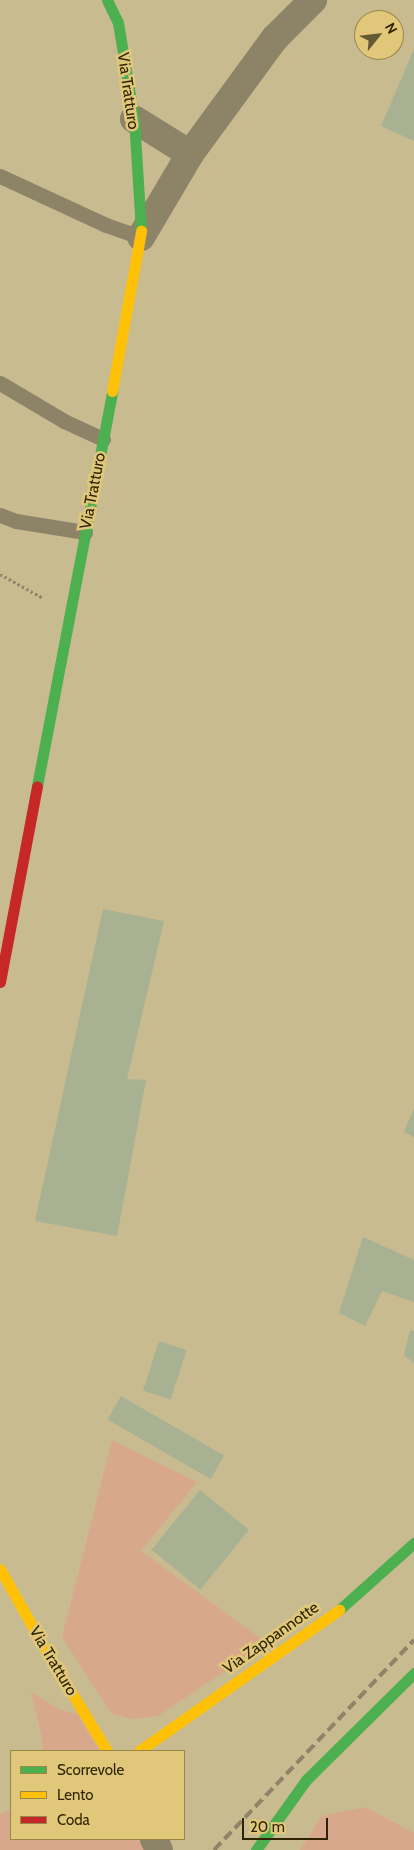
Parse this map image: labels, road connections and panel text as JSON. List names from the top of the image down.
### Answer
{
  "streets": {
    "street": ["Via Tratturo", "Via Zappannotte"]
  },
  "legend": ["Scorrevole", "Lento", "Coda"],
  "scale_bar": "20 m",
  "north": "top right"
}
